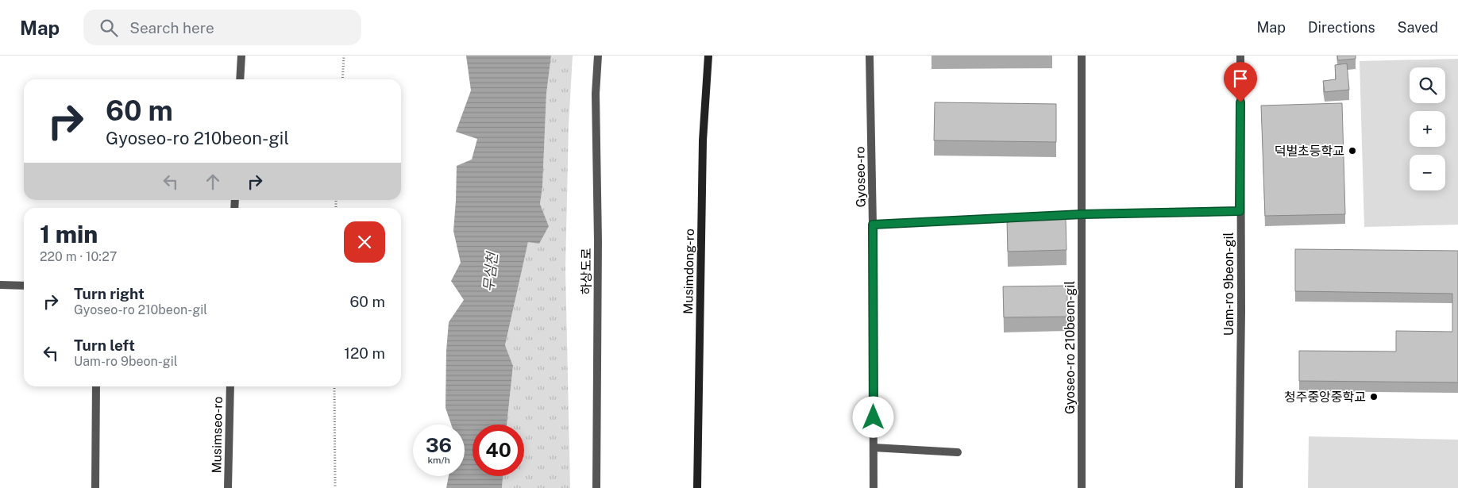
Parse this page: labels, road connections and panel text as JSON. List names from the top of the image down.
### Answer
{
  "streets": {
    "main road": ["Musimdong-ro"],
    "street": [
      "Gyoseo-ro",
      "하상도로",
      "Uam-ro 9beon-gil",
      "Gyoseo-ro 210beon-gil",
      "Musimseo-ro"
    ]
  },
  "water": ["무심천"],
  "places": ["덕벌초등학교", "청주중앙중학교"],
  "page": {
    "header": "Map",
    "search": "Search here",
    "nav": ["Map", "Directions", "Saved"],
    "map_buttons": ["+", "−"],
    "turn": ["60 m", "Gyoseo-ro 210beon-gil"],
    "heading": ["1 min", "220 m · 10:27"],
    "list": [
      {
        "name": "Turn right",
        "note": "Gyoseo-ro 210beon-gil",
        "value": "60 m"
      },
      {
        "name": "Turn left",
        "note": "Uam-ro 9beon-gil",
        "value": "120 m"
      }
    ],
    "speed": "36 km/h",
    "limit": "40"
  }
}
